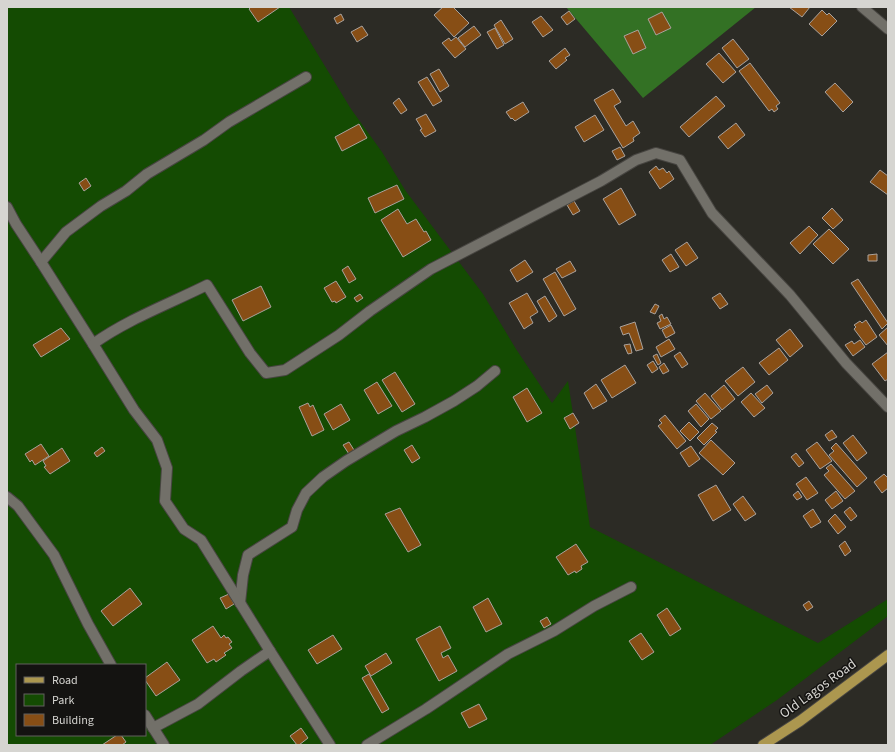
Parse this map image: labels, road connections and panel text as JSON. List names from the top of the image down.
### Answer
{
  "streets": {
    "main road": ["Old Lagos Road"]
  },
  "legend": ["Road", "Park", "Building"]
}
